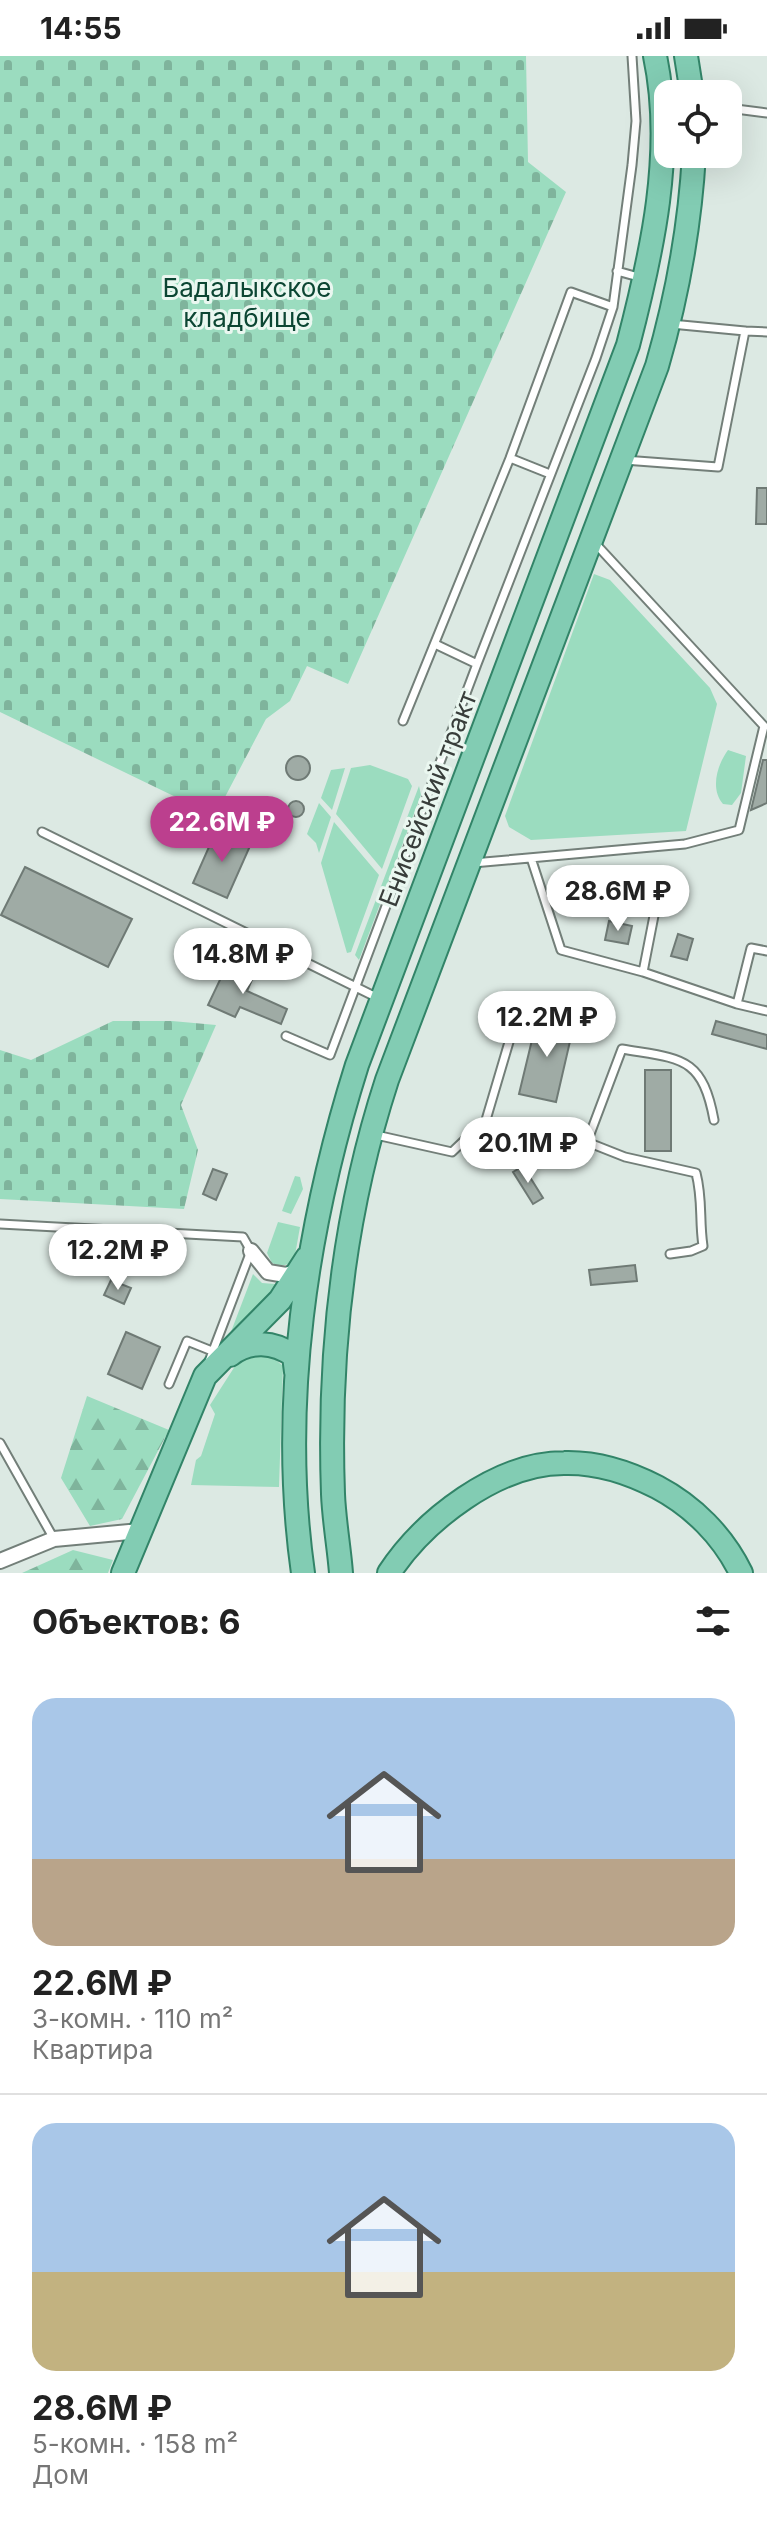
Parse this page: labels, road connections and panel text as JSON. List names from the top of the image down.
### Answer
{
  "streets": {
    "main road": ["Енисейский тракт"]
  },
  "parks": ["Бадалыкское кладбище"],
  "page": {
    "status": "14:55",
    "price": [
      "22.6M ₽",
      "28.6M ₽",
      "14.8M ₽",
      "12.2M ₽",
      "20.1M ₽",
      "12.2M ₽"
    ],
    "heading": "Объектов: 6",
    "list": [
      {
        "name": "22.6M ₽",
        "note": "3-комн. · 110 m² · Квартира"
      },
      {
        "name": "28.6M ₽",
        "note": "5-комн. · 158 m² · Дом"
      }
    ]
  }
}
